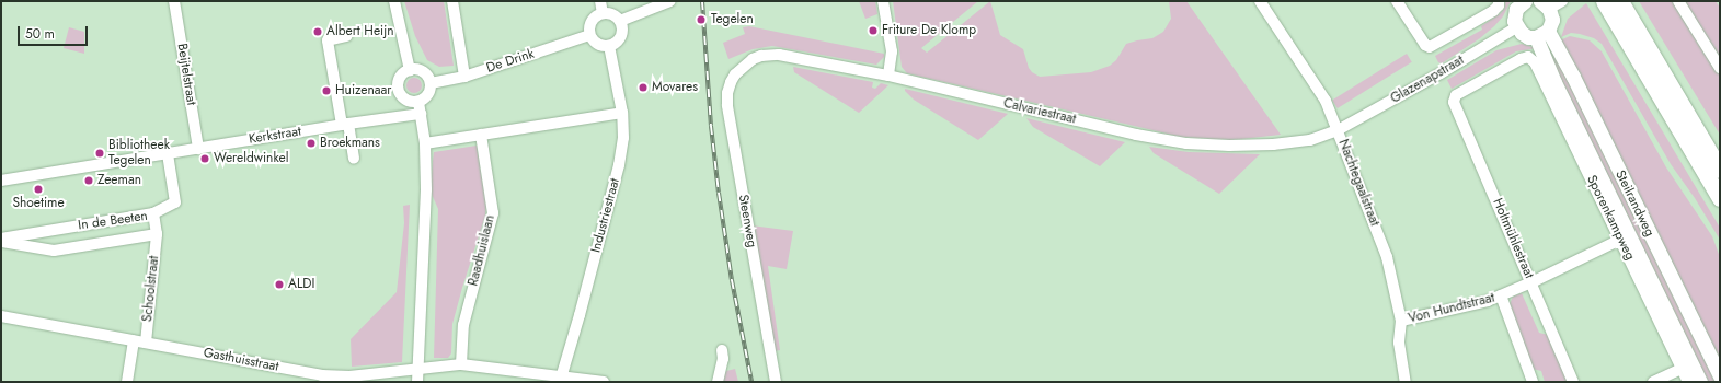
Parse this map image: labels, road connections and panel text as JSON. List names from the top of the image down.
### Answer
{
  "streets": {
    "main road": ["Steilrandweg"],
    "street": [
      "De Drink",
      "Beijtelstraat",
      "Glazenapstraat",
      "Calvariestraat",
      "Kerkstraat",
      "Nachtegaalstraat",
      "Industriestraat",
      "Sporenkampweg",
      "In de Beeten",
      "Steenweg",
      "Holtmühlestraat",
      "Raadhuislaan",
      "Schoolstraat",
      "Von Hundtstraat",
      "Gasthuisstraat"
    ]
  },
  "crossings": [
    ["De Drink", "Industriestraat"],
    ["Beijtelstraat", "Kerkstraat"],
    ["Glazenapstraat", "Calvariestraat"],
    ["Glazenapstraat", "Nachtegaalstraat"],
    ["Glazenapstraat", "Sporenkampweg"],
    ["Glazenapstraat", "Holtmühlestraat"],
    ["Calvariestraat", "Nachtegaalstraat"],
    ["Calvariestraat", "Steenweg"],
    ["Nachtegaalstraat", "Von Hundtstraat"],
    ["Industriestraat", "Gasthuisstraat"],
    ["Sporenkampweg", "Von Hundtstraat"],
    ["In de Beeten", "Schoolstraat"],
    ["Holtmühlestraat", "Von Hundtstraat"],
    ["Raadhuislaan", "Gasthuisstraat"],
    ["Schoolstraat", "Gasthuisstraat"]
  ],
  "places": [
    "Tegelen",
    "Friture De Klomp",
    "Albert Heijn",
    "Movares",
    "Huizenaar",
    "Broekmans",
    "Bibliotheek Tegelen",
    "Wereldwinkel",
    "Zeeman",
    "Shoetime",
    "ALDI"
  ],
  "scale_bar": "50 m"
}
